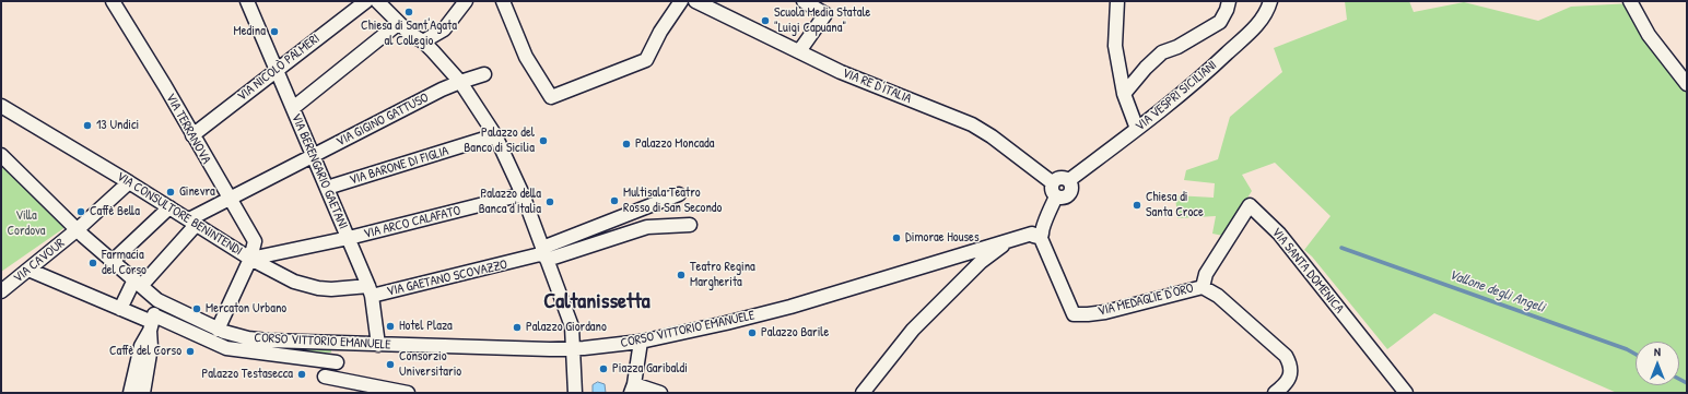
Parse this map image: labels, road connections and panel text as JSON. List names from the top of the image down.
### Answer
{
  "streets": {
    "street": [
      "VIA NICOLÒ PALMERI",
      "VIA RE D'ITALIA",
      "VIA VESPRI SICILIANI",
      "VIA GIGINO GATTUSO",
      "VIA TERRANOVA",
      "VIA BARONE DI FIGLIA",
      "VIA BERENGARIO GAETANI",
      "VIA CONSULTORE BENINTENDI",
      "VIA ARCO CALAFATO",
      "VIA CAVOUR",
      "VIA SANTA DOMENICA",
      "VIA GAETANO SCOVAZZO",
      "VIA MEDAGLIE D'ORO",
      "CORSO VITTORIO EMANUELE"
    ]
  },
  "crossings": [
    ["VIA NICOLÒ PALMERI", "VIA TERRANOVA"],
    ["VIA NICOLÒ PALMERI", "VIA BERENGARIO GAETANI"],
    ["VIA RE D'ITALIA", "VIA VESPRI SICILIANI"],
    ["VIA GIGINO GATTUSO", "VIA TERRANOVA"],
    ["VIA GIGINO GATTUSO", "VIA BERENGARIO GAETANI"],
    ["VIA GIGINO GATTUSO", "VIA CONSULTORE BENINTENDI"],
    ["VIA GIGINO GATTUSO", "CORSO VITTORIO EMANUELE"],
    ["VIA TERRANOVA", "VIA CONSULTORE BENINTENDI"],
    ["VIA TERRANOVA", "VIA ARCO CALAFATO"],
    ["VIA TERRANOVA", "CORSO VITTORIO EMANUELE"],
    ["VIA BARONE DI FIGLIA", "VIA BERENGARIO GAETANI"],
    ["VIA BERENGARIO GAETANI", "VIA CONSULTORE BENINTENDI"],
    ["VIA BERENGARIO GAETANI", "VIA ARCO CALAFATO"],
    ["VIA BERENGARIO GAETANI", "VIA GAETANO SCOVAZZO"],
    ["VIA BERENGARIO GAETANI", "CORSO VITTORIO EMANUELE"],
    ["VIA CONSULTORE BENINTENDI", "VIA ARCO CALAFATO"],
    ["VIA CONSULTORE BENINTENDI", "VIA GAETANO SCOVAZZO"],
    ["VIA CAVOUR", "CORSO VITTORIO EMANUELE"],
    ["VIA SANTA DOMENICA", "VIA MEDAGLIE D'ORO"],
    ["VIA MEDAGLIE D'ORO", "CORSO VITTORIO EMANUELE"]
  ],
  "districts": ["Caltanissetta"],
  "water": ["Vallone degli Angeli"],
  "parks": ["Villa Cordova"],
  "places": [
    "Chiesa di Sant'Agata al Collegio",
    "Scuola Media Statale \"Luigi Capuana\"",
    "Medina",
    "13 Undici",
    "Palazzo del Banco di Sicilia",
    "Palazzo Moncada",
    "Ginevra",
    "Multisala Teatro Rosso di San Secondo",
    "Palazzo della Banca d'Italia",
    "Chiesa di Santa Croce",
    "Caffè Bella",
    "Dimorae Houses",
    "Farmacia del Corso",
    "Teatro Regina Margherita",
    "Mercaton Urbano",
    "Hotel Plaza",
    "Palazzo Giordano",
    "Palazzo Barile",
    "Caffè del Corso",
    "Consorzio Universitario",
    "Piazza Garibaldi",
    "Palazzo Testasecca"
  ],
  "north": "top"
}
